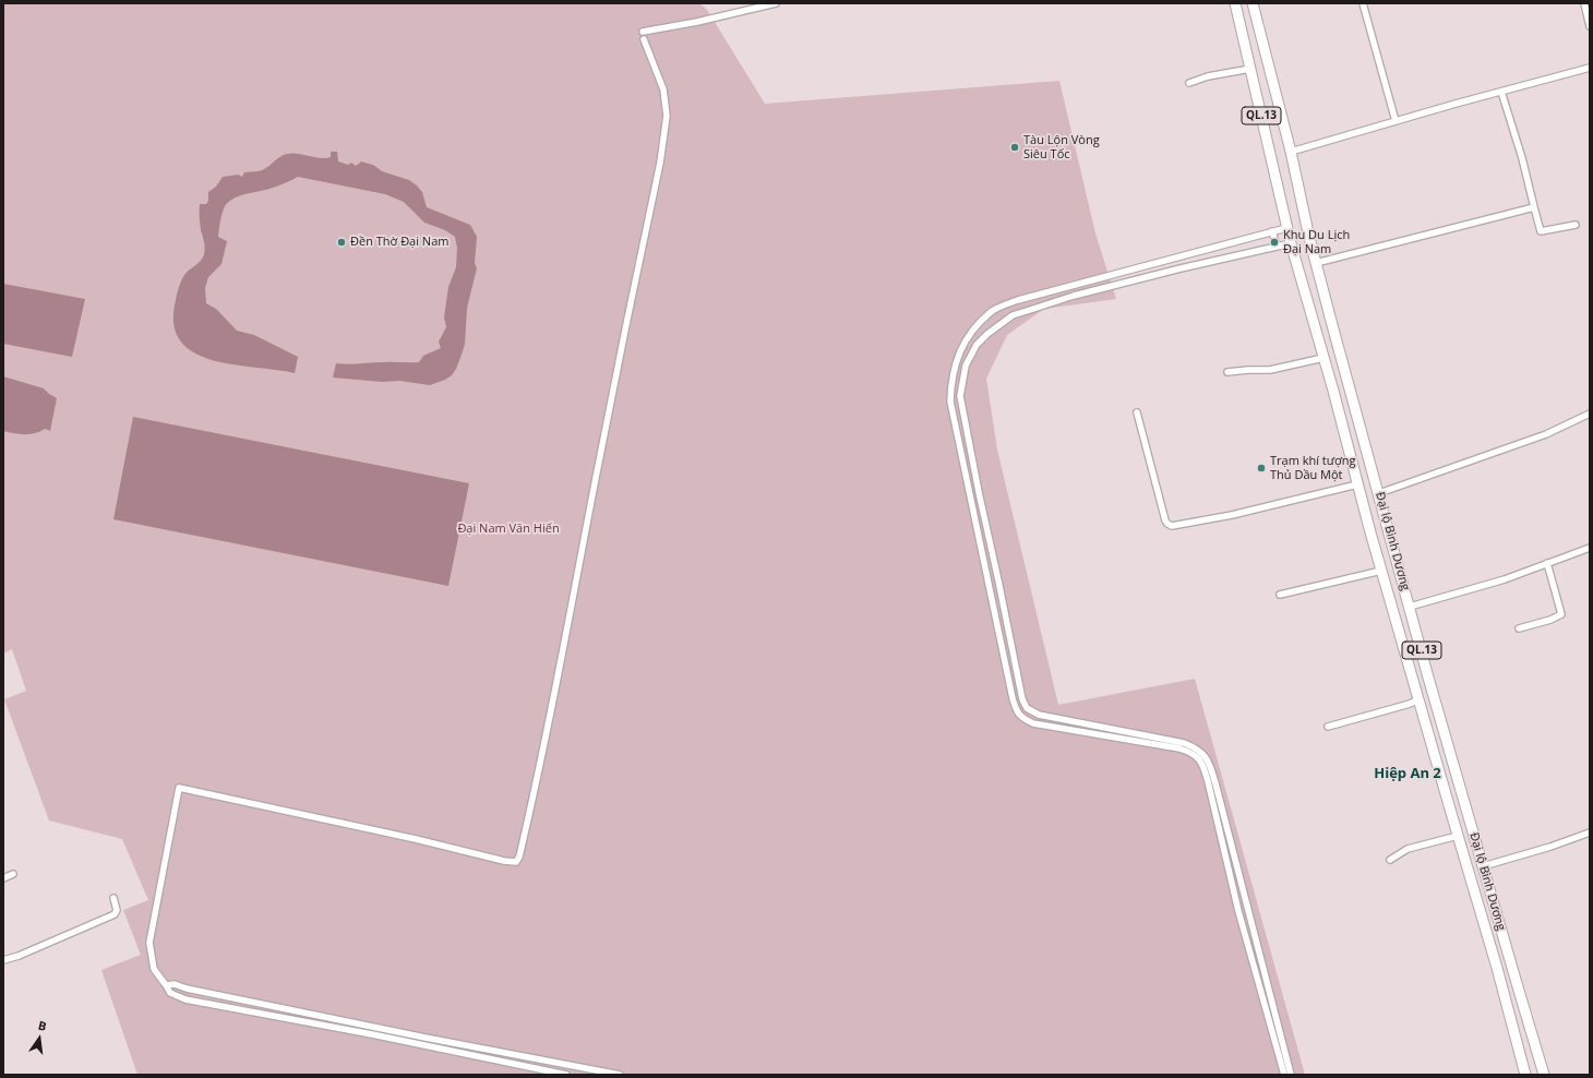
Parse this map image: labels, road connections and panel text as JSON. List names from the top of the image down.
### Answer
{
  "streets": {
    "highway": ["QL.13", "Đại lộ Bình Dương"]
  },
  "districts": ["Hiệp An 2"],
  "parks": ["Đại Nam Văn Hiến"],
  "places": [
    "Tàu Lộn Vòng Siêu Tốc",
    "Đền Thờ Đại Nam",
    "Khu Du Lịch Đại Nam",
    "Trạm khí tượng Thủ Dầu Một"
  ],
  "north": "top"
}
